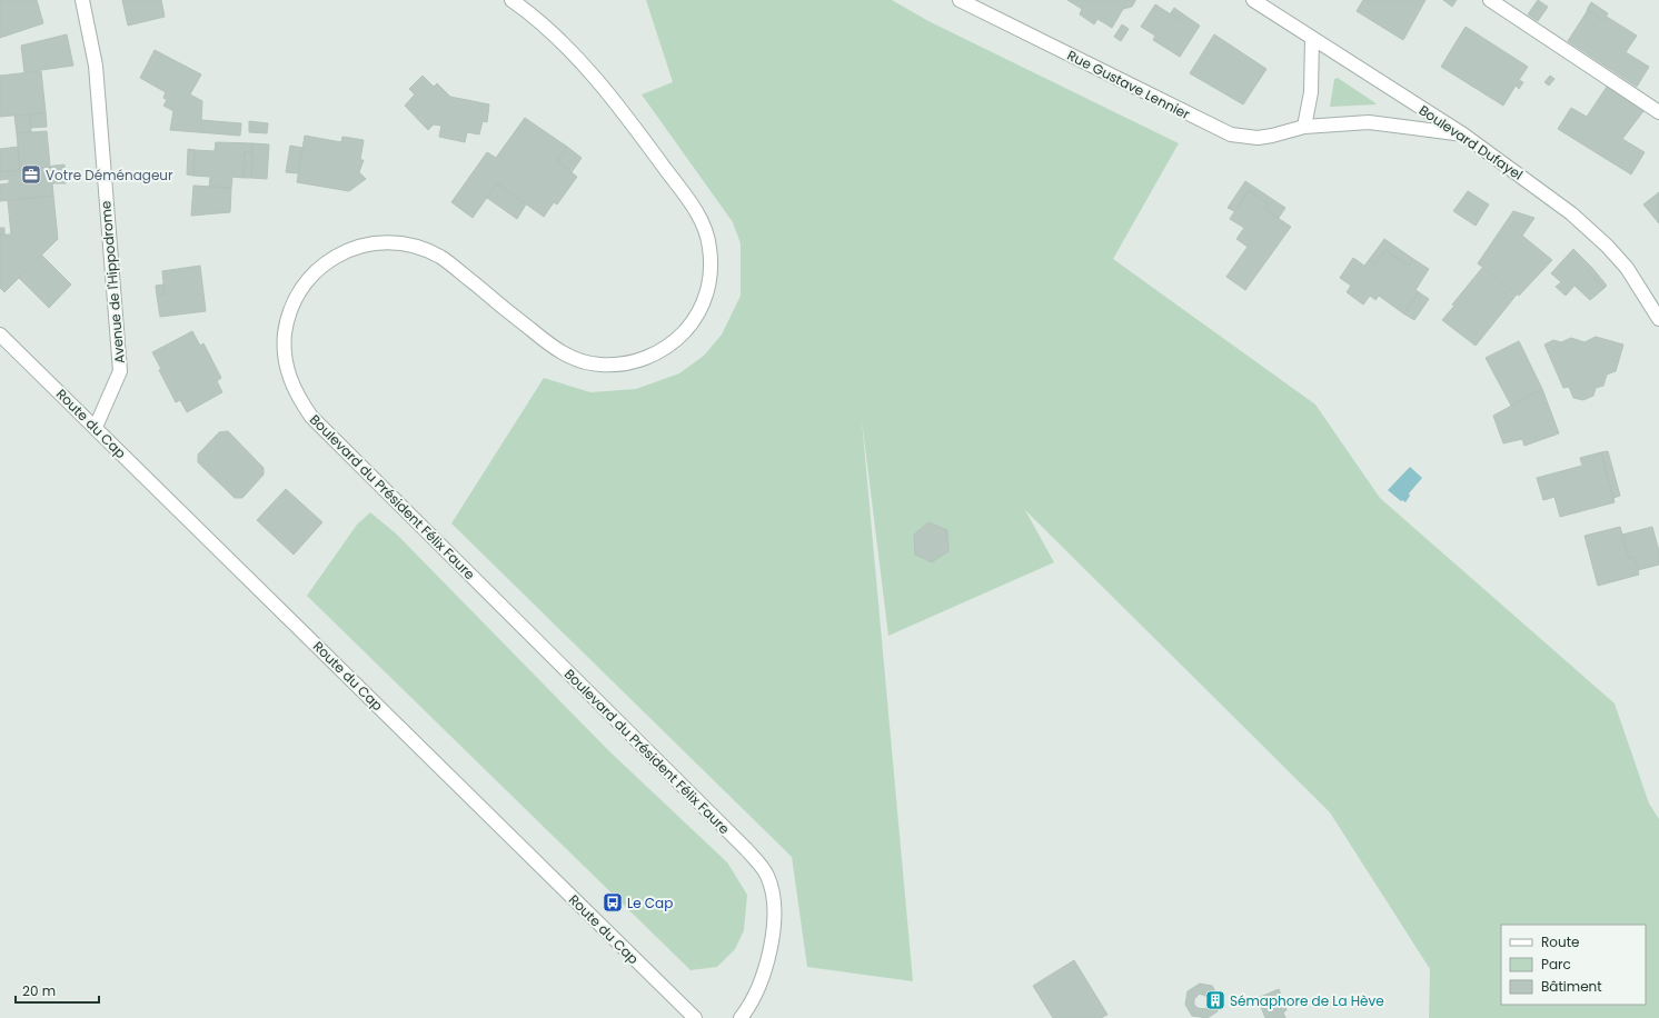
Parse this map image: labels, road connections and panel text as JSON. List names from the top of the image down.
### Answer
{
  "streets": {
    "street": [
      "Rue Gustave Lennier",
      "Boulevard Dufayel",
      "Avenue de l'Hippodrome",
      "Route du Cap",
      "Boulevard du Président Félix Faure"
    ]
  },
  "crossings": [
    ["Rue Gustave Lennier", "Boulevard Dufayel"],
    ["Avenue de l'Hippodrome", "Route du Cap"]
  ],
  "places": {
    "office": ["Votre Déménageur"],
    "bus stop": ["Le Cap"],
    "building": ["Sémaphore de La Hève"]
  },
  "legend": ["Route", "Parc", "Bâtiment"],
  "scale_bar": "20 m"
}
